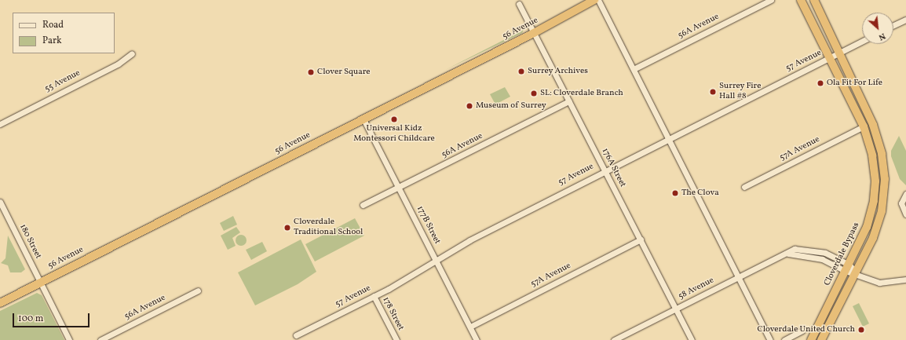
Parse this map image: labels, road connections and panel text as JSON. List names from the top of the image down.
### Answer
{
  "streets": {
    "highway": ["56 Avenue", "Cloverdale Bypass"],
    "street": [
      "56A Avenue",
      "57 Avenue",
      "55 Avenue",
      "57A Avenue",
      "176A Street",
      "177B Street",
      "180 Street",
      "58 Avenue",
      "178 Street"
    ]
  },
  "crossings": [
    ["56A Avenue", "176A Street"],
    ["56A Avenue", "177B Street"],
    ["56 Avenue", "176A Street"],
    ["56 Avenue", "177B Street"],
    ["56 Avenue", "180 Street"],
    ["57 Avenue", "176A Street"],
    ["57 Avenue", "177B Street"],
    ["57 Avenue", "Cloverdale Bypass"],
    ["57 Avenue", "178 Street"],
    ["57A Avenue", "176A Street"],
    ["57A Avenue", "177B Street"],
    ["57A Avenue", "Cloverdale Bypass"],
    ["176A Street", "58 Avenue"],
    ["Cloverdale Bypass", "58 Avenue"]
  ],
  "places": [
    "Surrey Archives",
    "Clover Square",
    "Ola Fit For Life",
    "Surrey Fire Hall #8",
    "SL: Cloverdale Branch",
    "Museum of Surrey",
    "Universal Kidz Montessori Childcare",
    "The Clova",
    "Cloverdale Traditional School",
    "Cloverdale United Church"
  ],
  "legend": ["Road", "Park"],
  "scale_bar": "100 m",
  "north": "bottom right"
}
